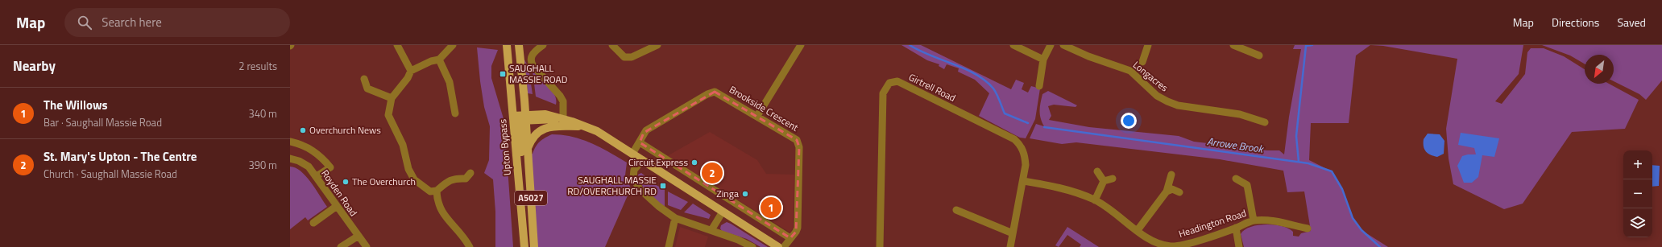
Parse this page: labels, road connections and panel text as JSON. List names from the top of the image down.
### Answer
{
  "streets": {
    "main road": ["Upton Bypass", "A5027"],
    "street": [
      "Longacres",
      "Girtrell Road",
      "Brookside Crescent",
      "Royden Road",
      "Headington Road"
    ]
  },
  "crossings": [
    ["Girtrell Road", "Headington Road"],
    ["Upton Bypass", "A5027"]
  ],
  "water": ["Arrowe Brook"],
  "places": {
    "transit": ["SAUGHALL MASSIE ROAD", "SAUGHALL MASSIE RD/OVERCHURCH RD"],
    "other": [
      "Overchurch News",
      "Circuit Express",
      "The Overchurch",
      "Zinga"
    ]
  },
  "north": "bottom left",
  "page": {
    "header": "Map",
    "search": "Search here",
    "nav": ["Map", "Directions", "Saved"],
    "heading": ["Nearby", "2 results"],
    "list": [
      {
        "mark": "1",
        "name": "The Willows",
        "note": "Bar · Saughall Massie Road",
        "value": "340 m"
      },
      {
        "mark": "2",
        "name": "St. Mary's Upton - The Centre",
        "note": "Church · Saughall Massie Road",
        "value": "390 m"
      }
    ],
    "map_buttons": ["+", "−"],
    "pins": ["2", "1"]
  }
}
